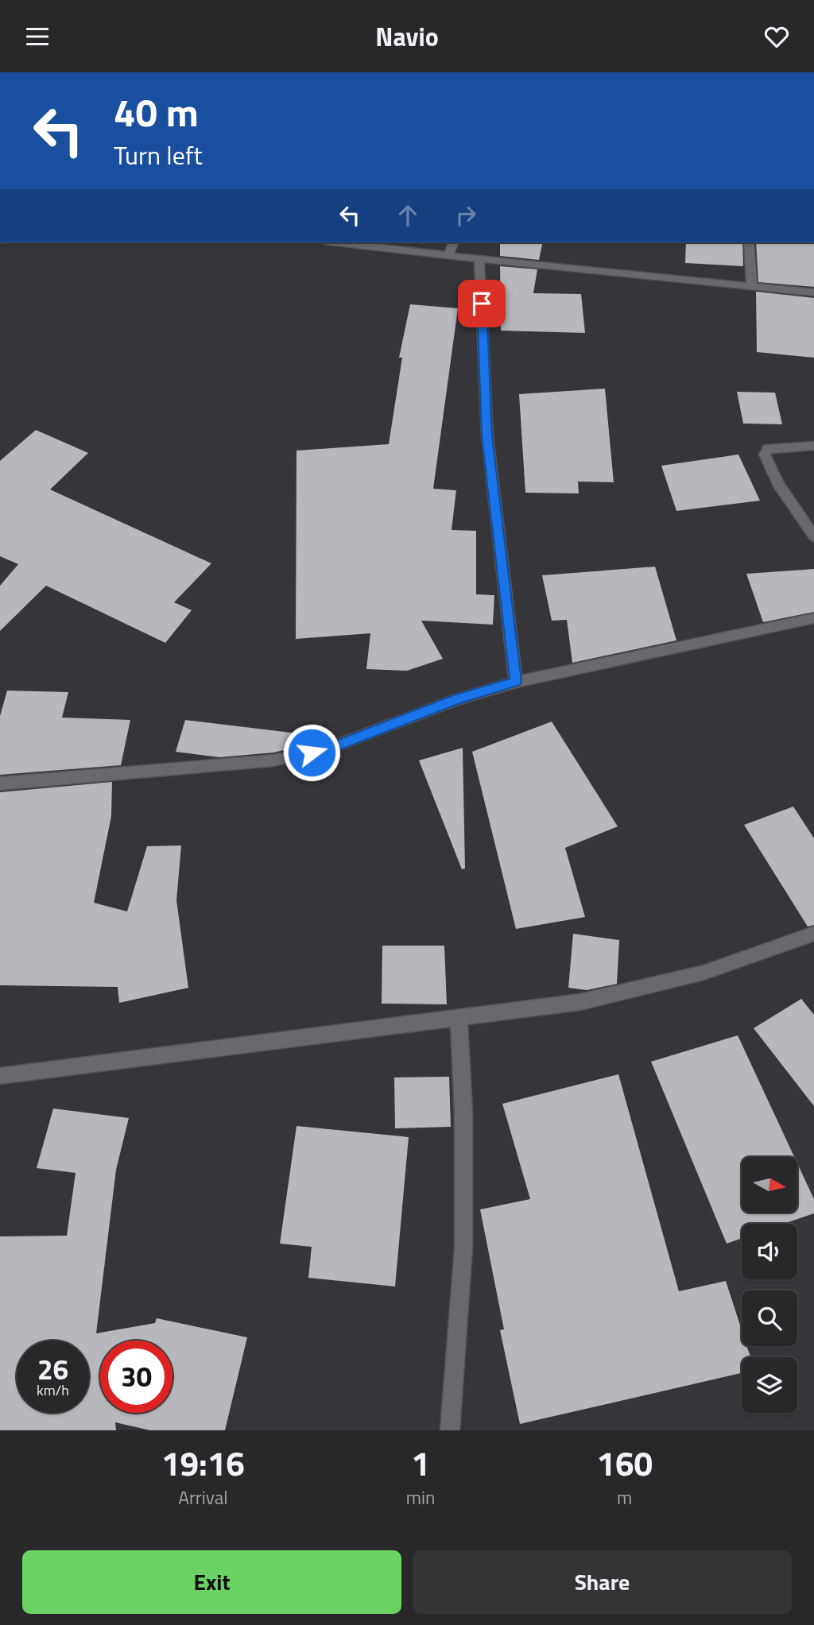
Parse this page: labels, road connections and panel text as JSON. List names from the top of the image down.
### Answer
{
  "north": "right",
  "page": {
    "header": "Navio",
    "turn": ["40 m", "Turn left"],
    "speed": "26 km/h",
    "limit": "30",
    "eta": [
      "19:16",
      "Arrival",
      "1",
      "min",
      "160",
      "m"
    ],
    "buttons": ["Exit", "Share"]
  }
}
